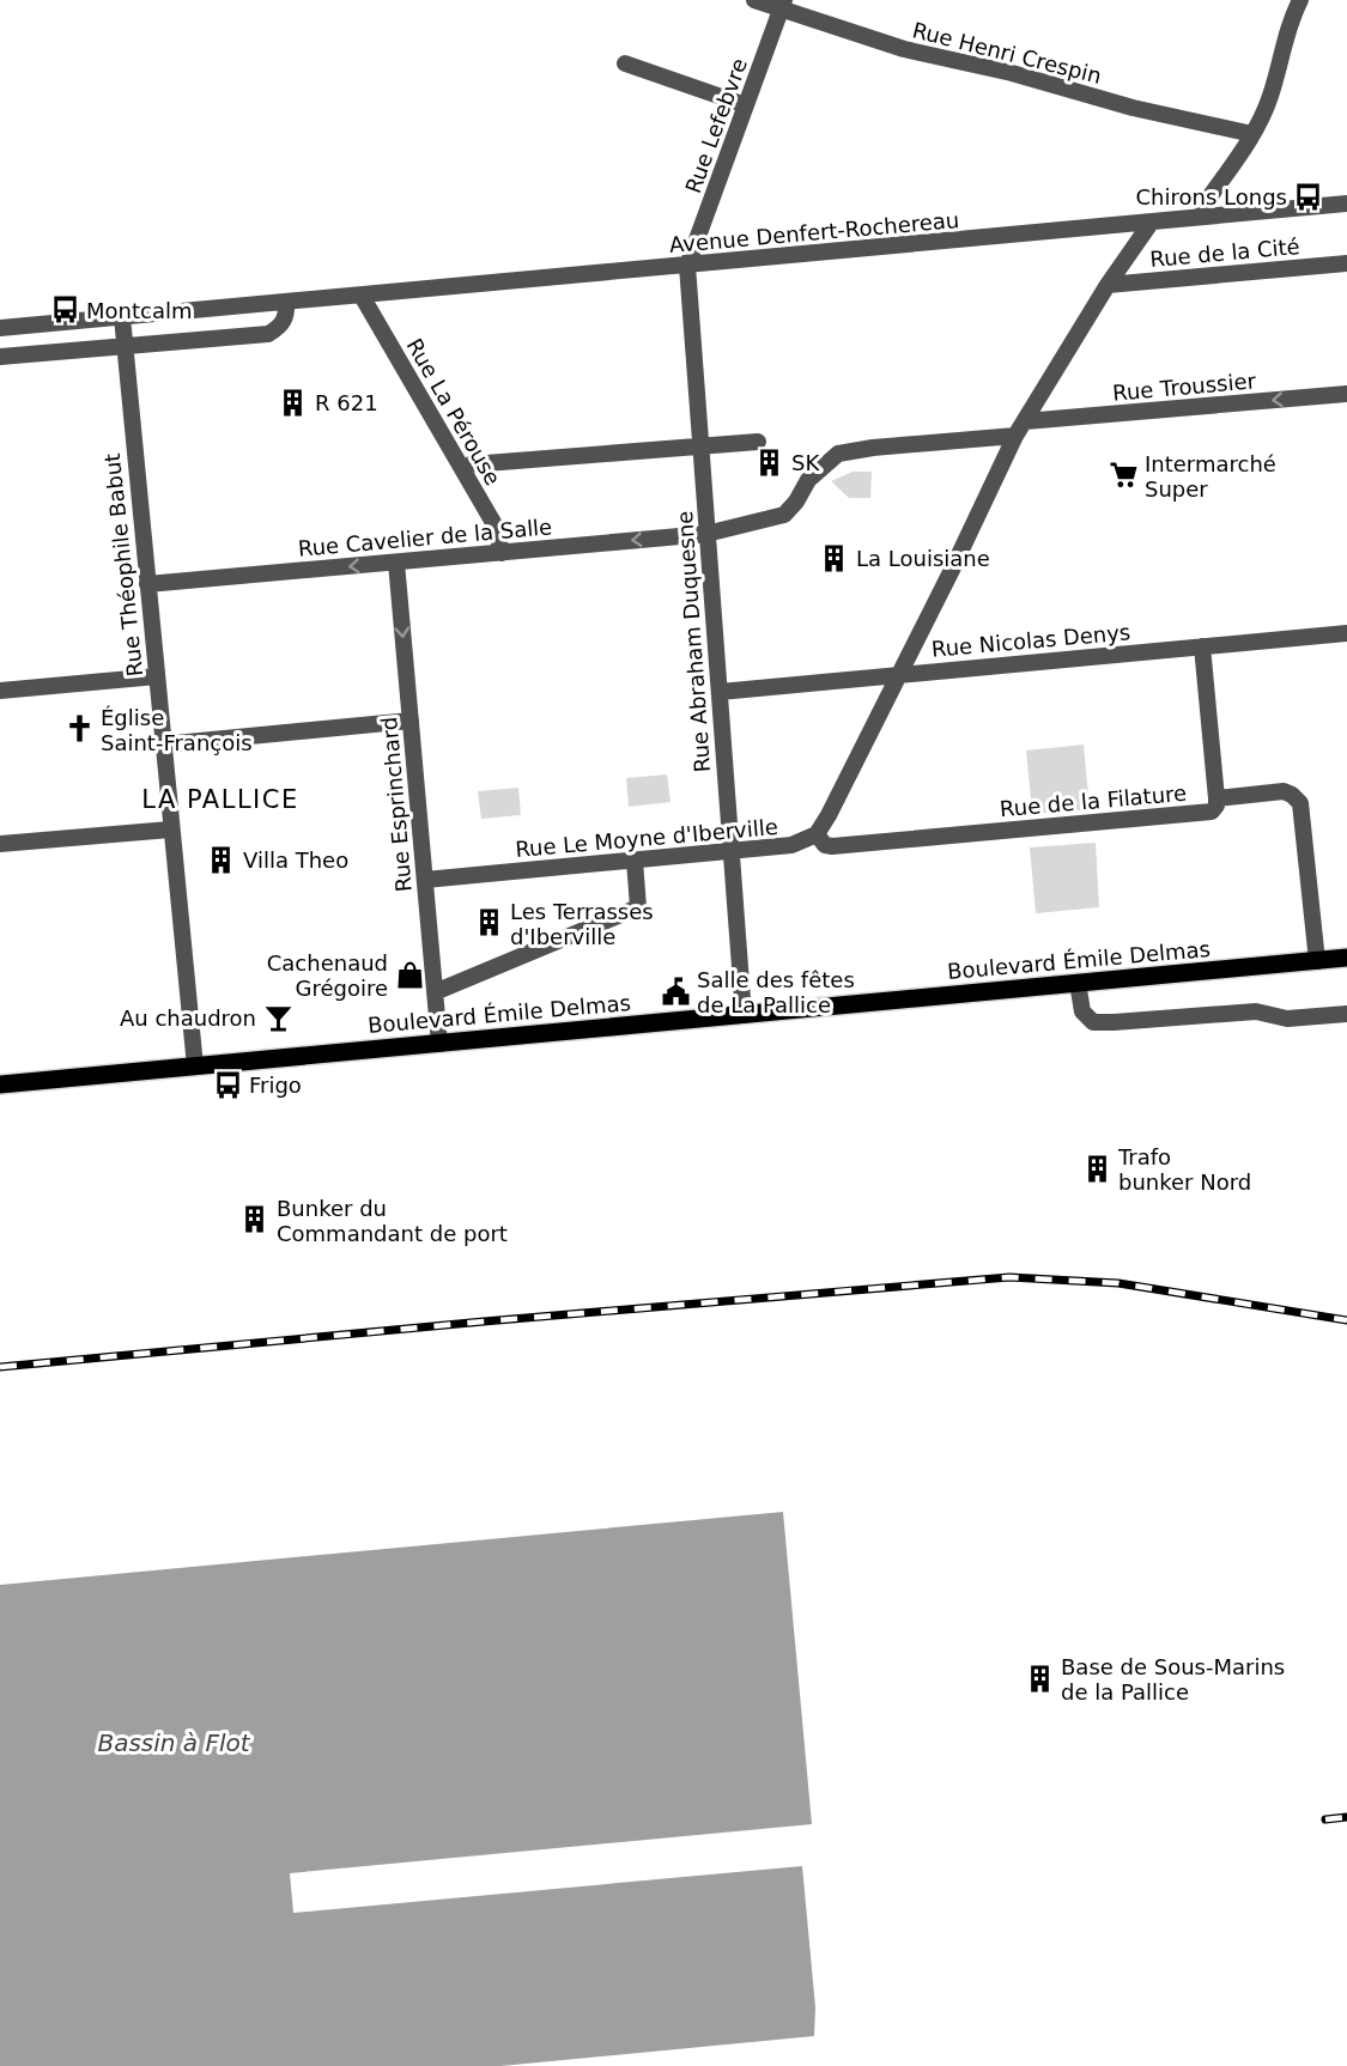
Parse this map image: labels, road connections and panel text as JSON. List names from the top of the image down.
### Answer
{
  "streets": {
    "main road": ["Boulevard Émile Delmas"],
    "street": [
      "Rue Henri Crespin",
      "Rue Lefebvre",
      "Avenue Denfert-Rochereau",
      "Rue de la Cité",
      "Rue Troussier",
      "Rue La Pérouse",
      "Rue Cavelier de la Salle",
      "Rue Théophile Babut",
      "Rue Nicolas Denys",
      "Rue Abraham Duquesne",
      "Rue de la Filature",
      "Rue Esprinchard",
      "Rue Le Moyne d'Iberville"
    ]
  },
  "crossings": [
    ["Rue Henri Crespin", "Rue Lefebvre"],
    ["Rue Lefebvre", "Avenue Denfert-Rochereau"],
    ["Rue Lefebvre", "Rue Abraham Duquesne"],
    ["Avenue Denfert-Rochereau", "Rue La Pérouse"],
    ["Avenue Denfert-Rochereau", "Rue Théophile Babut"],
    ["Avenue Denfert-Rochereau", "Rue Abraham Duquesne"],
    ["Rue Troussier", "Rue Cavelier de la Salle"],
    ["Rue Troussier", "Rue Abraham Duquesne"],
    ["Rue La Pérouse", "Rue Cavelier de la Salle"],
    ["Rue Cavelier de la Salle", "Rue Théophile Babut"],
    ["Rue Cavelier de la Salle", "Rue Abraham Duquesne"],
    ["Rue Cavelier de la Salle", "Rue Esprinchard"],
    ["Rue Théophile Babut", "Boulevard Émile Delmas"],
    ["Rue Nicolas Denys", "Rue Abraham Duquesne"],
    ["Rue Nicolas Denys", "Rue de la Filature"],
    ["Rue Abraham Duquesne", "Rue Le Moyne d'Iberville"],
    ["Rue Abraham Duquesne", "Boulevard Émile Delmas"],
    ["Rue de la Filature", "Rue Le Moyne d'Iberville"],
    ["Rue Esprinchard", "Rue Le Moyne d'Iberville"],
    ["Rue Esprinchard", "Boulevard Émile Delmas"]
  ],
  "one_way": ["Rue Troussier"],
  "districts": ["LA PALLICE"],
  "water": ["Bassin à Flot"],
  "places": {
    "bus stop": ["Chirons Longs", "Montcalm", "Frigo"],
    "building": [
      "R 621",
      "SK",
      "La Louisiane",
      "Villa Theo",
      "Les Terrasses d'Iberville",
      "Trafo bunker Nord",
      "Bunker du Commandant de port",
      "Base de Sous-Marins de la Pallice"
    ],
    "supermarket": ["Intermarché Super"],
    "church": ["Église Saint-François"],
    "shop": ["Cachenaud Grégoire"],
    "public building": ["Salle des fêtes de La Pallice"],
    "bar": ["Au chaudron"]
  }
}
